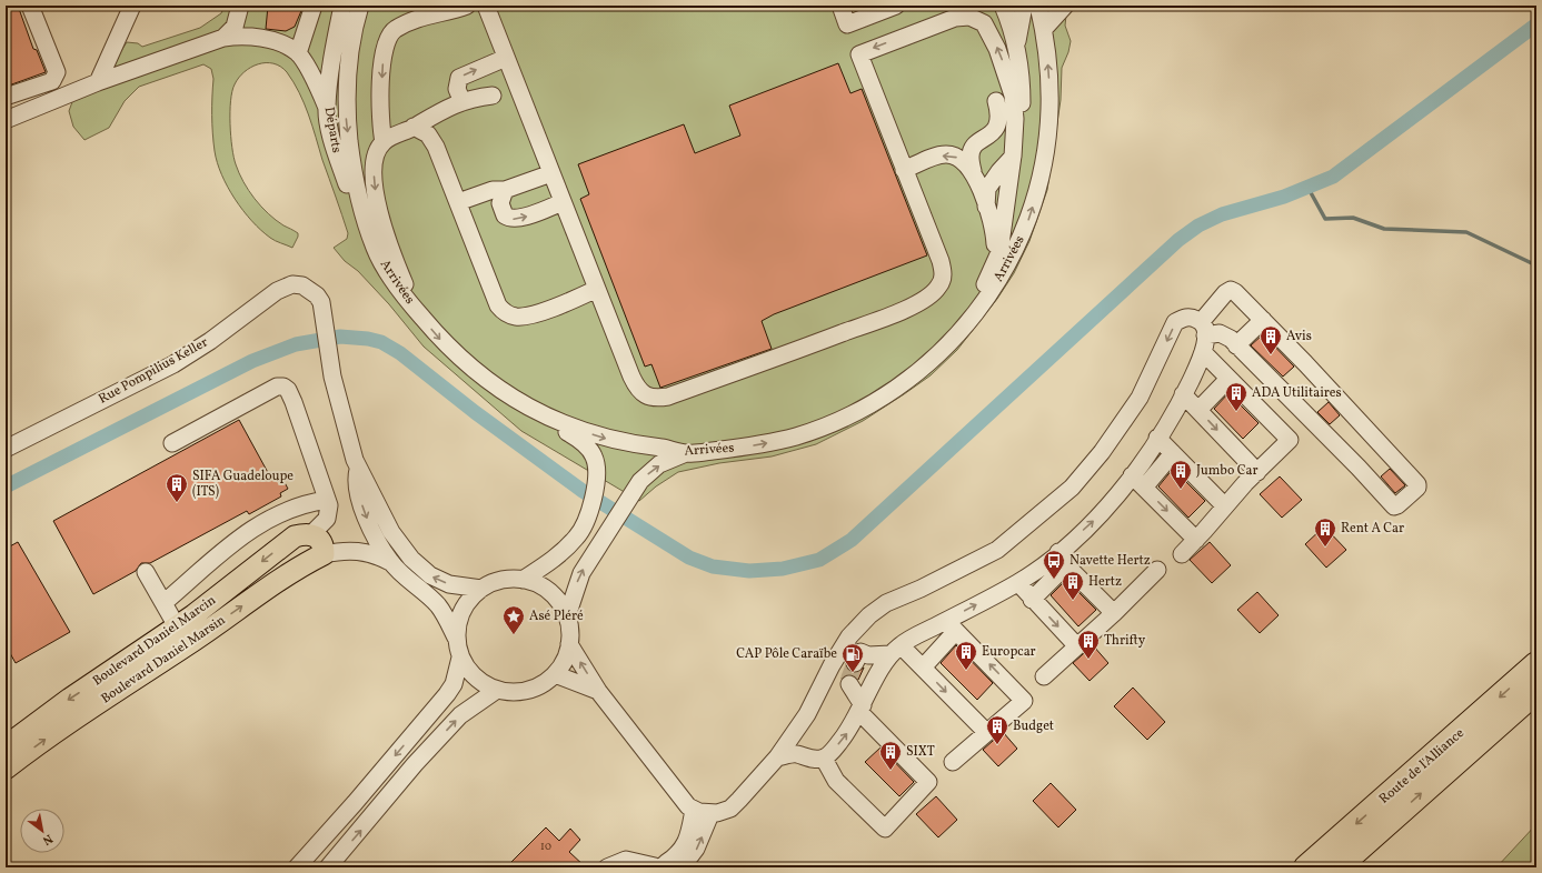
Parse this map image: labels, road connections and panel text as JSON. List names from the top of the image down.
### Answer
{
  "streets": {
    "highway": ["Route de l'Alliance"],
    "main road": ["Boulevard Daniel Marcin", "Boulevard Daniel Marsin"],
    "street": ["Départs", "Arrivées", "Rue Pompilius Keller"]
  },
  "crossings": [
    ["Départs", "Arrivées"]
  ],
  "one_way": ["Boulevard Daniel Marcin"],
  "places": {
    "building": [
      "Avis",
      "ADA Utilitaires",
      "Jumbo Car",
      "SIFA Guadeloupe (ITS)",
      "Rent A Car",
      "Hertz",
      "Thrifty",
      "Europcar",
      "Budget",
      "SIXT"
    ],
    "bus stop": ["Navette Hertz"],
    "place": ["Asé Pléré"],
    "fuel station": ["CAP Pôle Caraïbe"]
  },
  "house_numbers": ["10"],
  "north": "bottom right"
}
